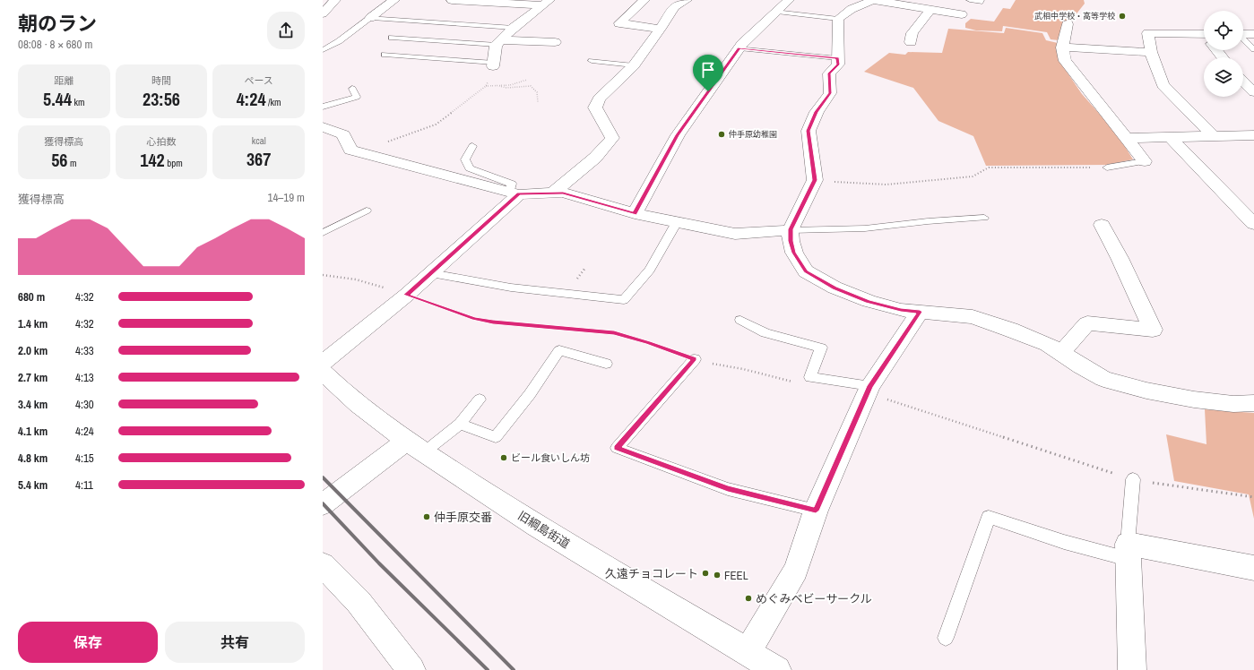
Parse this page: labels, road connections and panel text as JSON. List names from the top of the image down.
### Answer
{
  "streets": {
    "street": ["旧綱島街道"]
  },
  "places": [
    "武相中学校・高等学校",
    "仲手原幼稚園",
    "ビール食いしん坊",
    "仲手原交番",
    "久遠チョコレート",
    "FEEL",
    "めぐみベビーサークル"
  ],
  "page": {
    "heading": ["朝のラン", "08:08 · 8 × 680 m"],
    "stats": [
      ["距離", "5.44 km"],
      ["時間", "23:56"],
      ["ペース", "4:24 /km"],
      ["獲得標高", "56 m"],
      ["心拍数", "142 bpm"],
      ["kcal", "367"]
    ],
    "chart": ["獲得標高", "14–19 m"],
    "list": [
      {
        "name": "680 m",
        "note": "4:32"
      },
      {
        "name": "1.4 km",
        "note": "4:32"
      },
      {
        "name": "2.0 km",
        "note": "4:33"
      },
      {
        "name": "2.7 km",
        "note": "4:13"
      },
      {
        "name": "3.4 km",
        "note": "4:30"
      },
      {
        "name": "4.1 km",
        "note": "4:24"
      },
      {
        "name": "4.8 km",
        "note": "4:15"
      },
      {
        "name": "5.4 km",
        "note": "4:11"
      }
    ],
    "buttons": ["保存", "共有"]
  }
}
